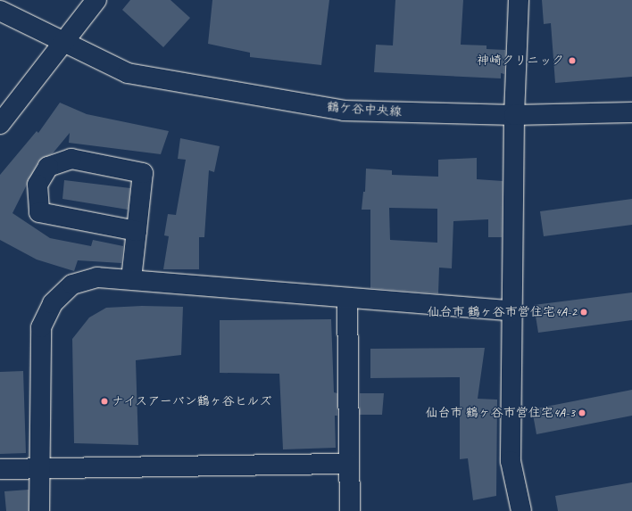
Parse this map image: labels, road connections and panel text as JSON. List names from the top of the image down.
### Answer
{
  "streets": {
    "street": ["鶴ケ谷中央線"]
  },
  "places": [
    "神崎クリニック",
    "仙台市 鶴ヶ谷市営住宅4A-2",
    "ナイスアーバン鶴ヶ谷ヒルズ",
    "仙台市 鶴ヶ谷市営住宅4A-3"
  ]
}
